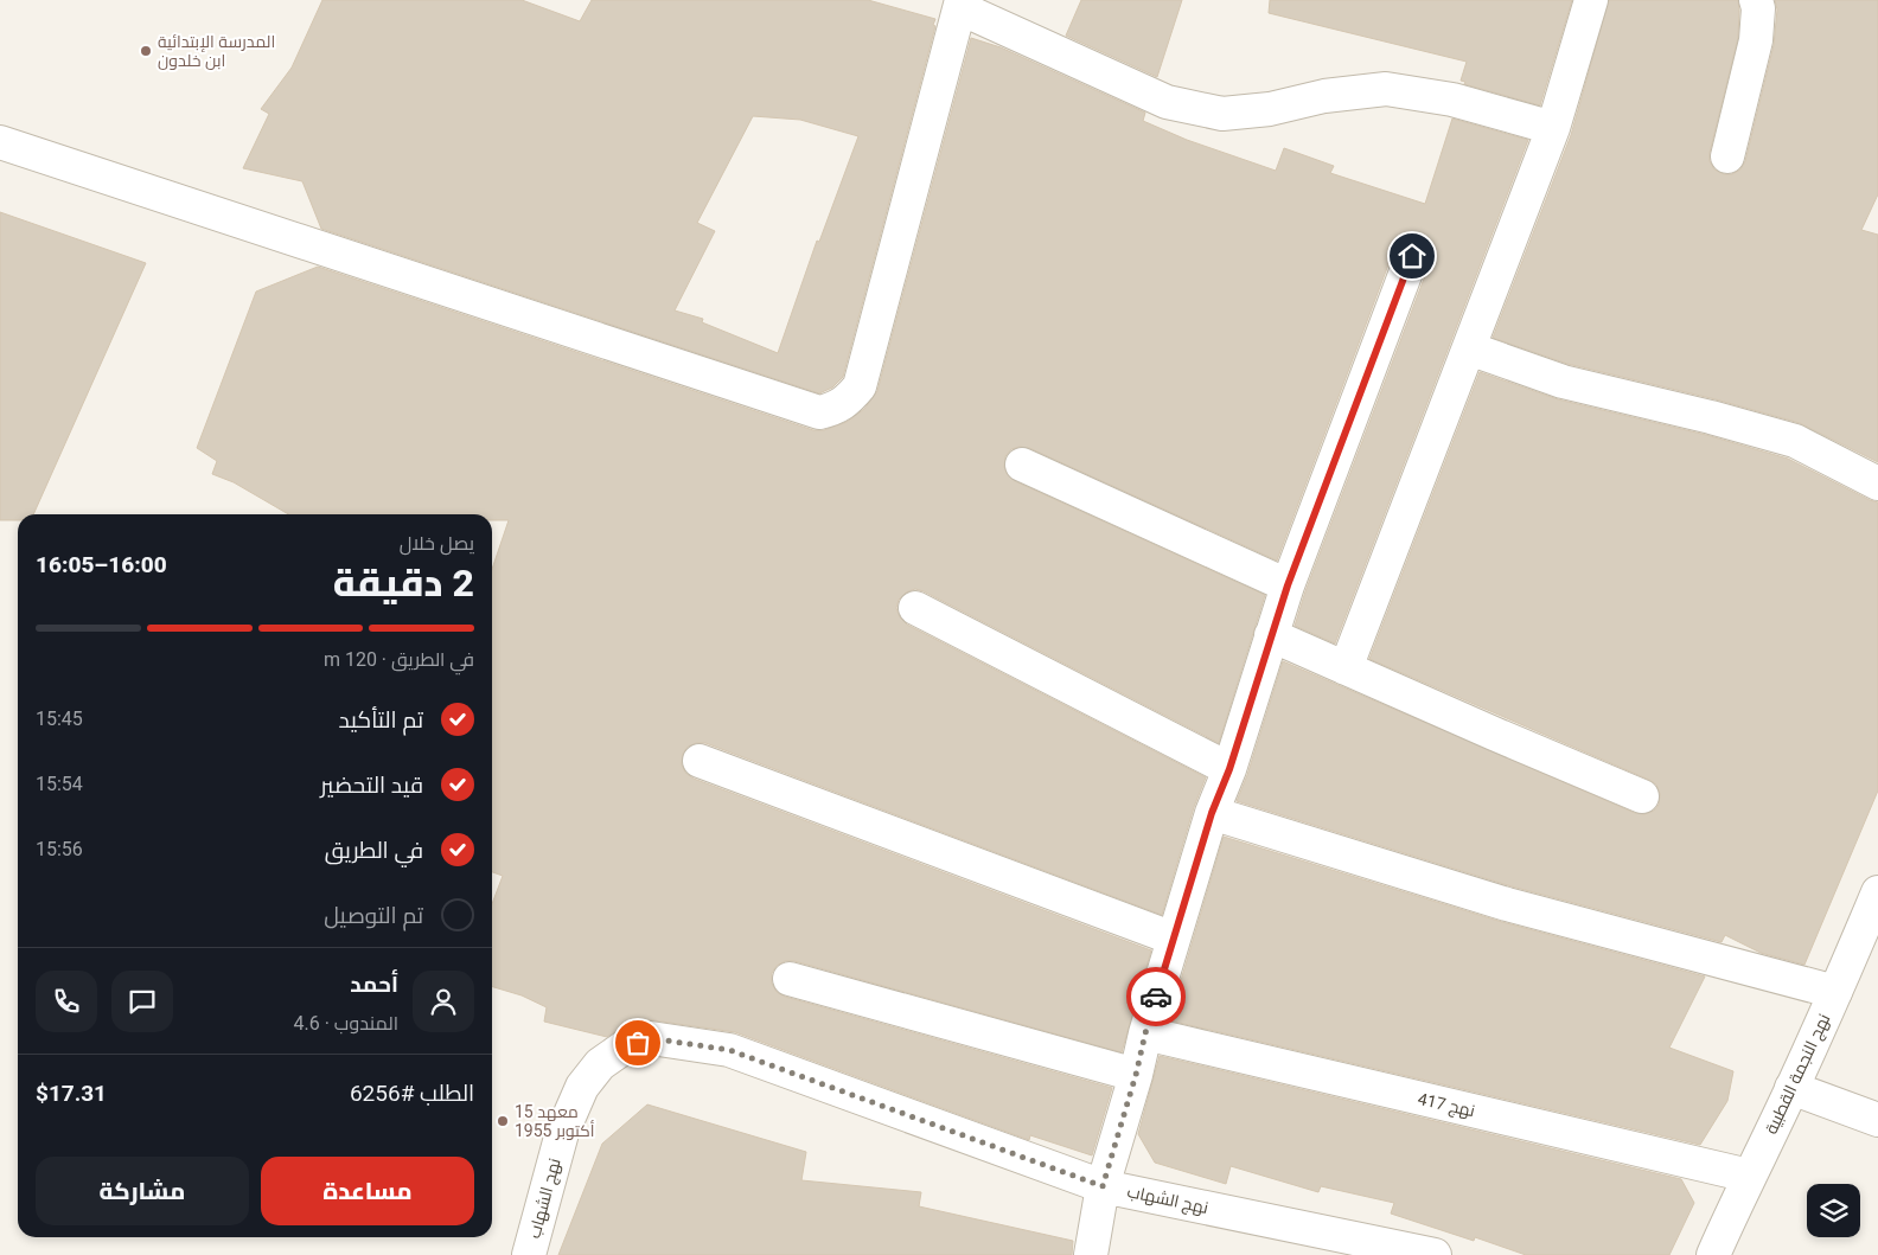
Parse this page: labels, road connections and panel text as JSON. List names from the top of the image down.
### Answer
{
  "streets": {
    "street": ["نهج النجمة القطبية", "نهج 417", "نهج الشهاب"]
  },
  "crossings": [
    ["نهج النجمة القطبية", "نهج 417"]
  ],
  "places": ["المدرسة الإبتدائية ابن خلدون", "معهد 15 أكتوبر 1955"],
  "page": {
    "heading": ["2 دقيقة", "يصل خلال", "16:00–16:05"],
    "panel": [
      "أحمد",
      "المندوب · 4.6",
      "الطلب #6256",
      "$17.31"
    ],
    "bar": "في الطريق · 120 m",
    "list": [
      ["تم التأكيد", "15:45"],
      ["قيد التحضير", "15:54"],
      ["في الطريق", "15:56"],
      "تم التوصيل"
    ],
    "buttons": ["مساعدة", "مشاركة"]
  }
}
